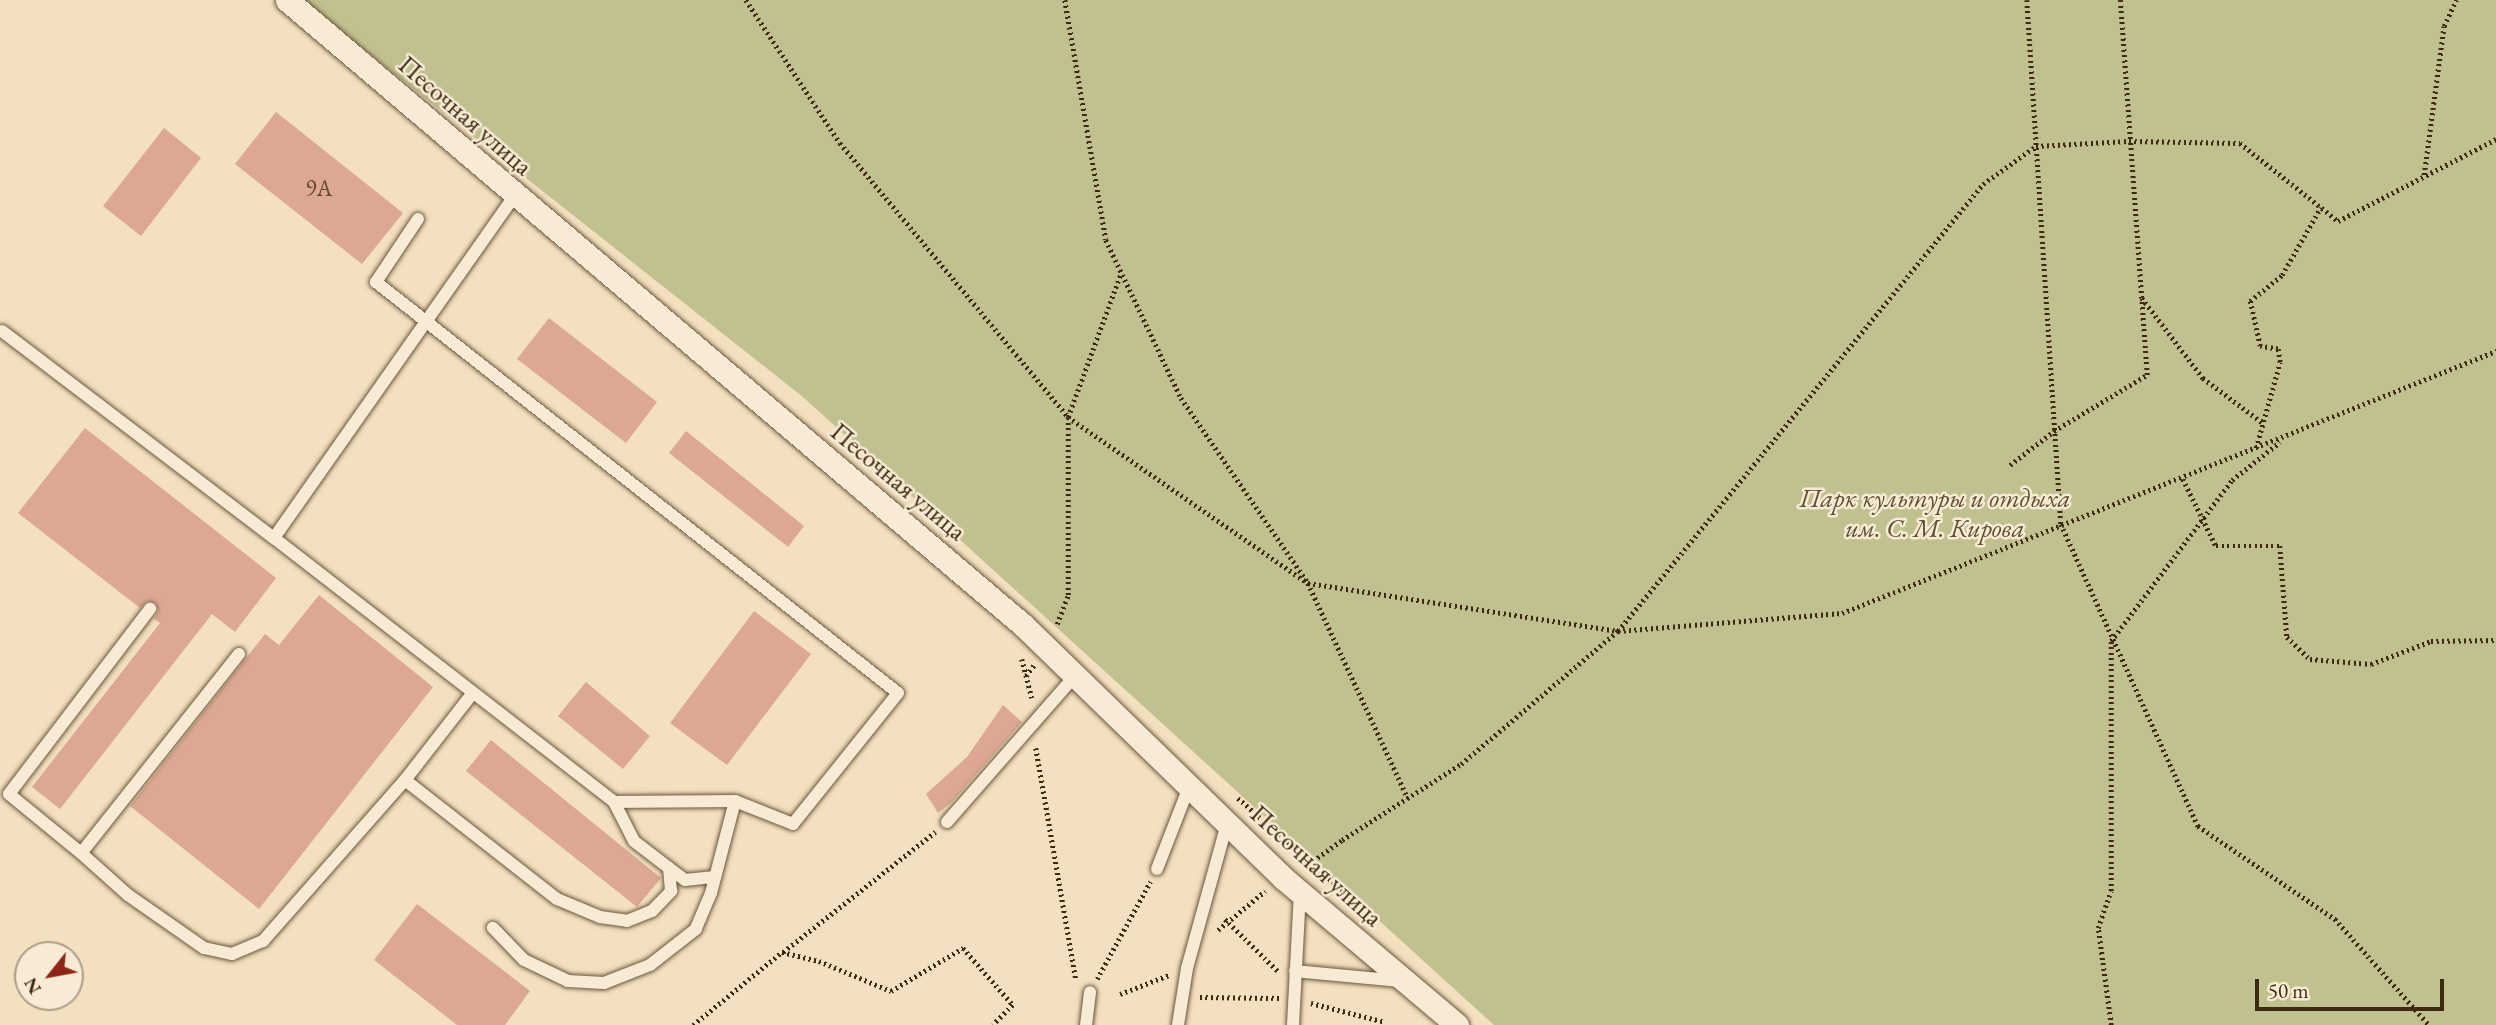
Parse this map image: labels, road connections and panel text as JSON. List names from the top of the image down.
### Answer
{
  "streets": {
    "street": ["Песочная улица"]
  },
  "parks": ["Парк культуры и отдыха им. С. М. Кирова"],
  "house_numbers": ["9А"],
  "scale_bar": "50 m",
  "north": "bottom left"
}
